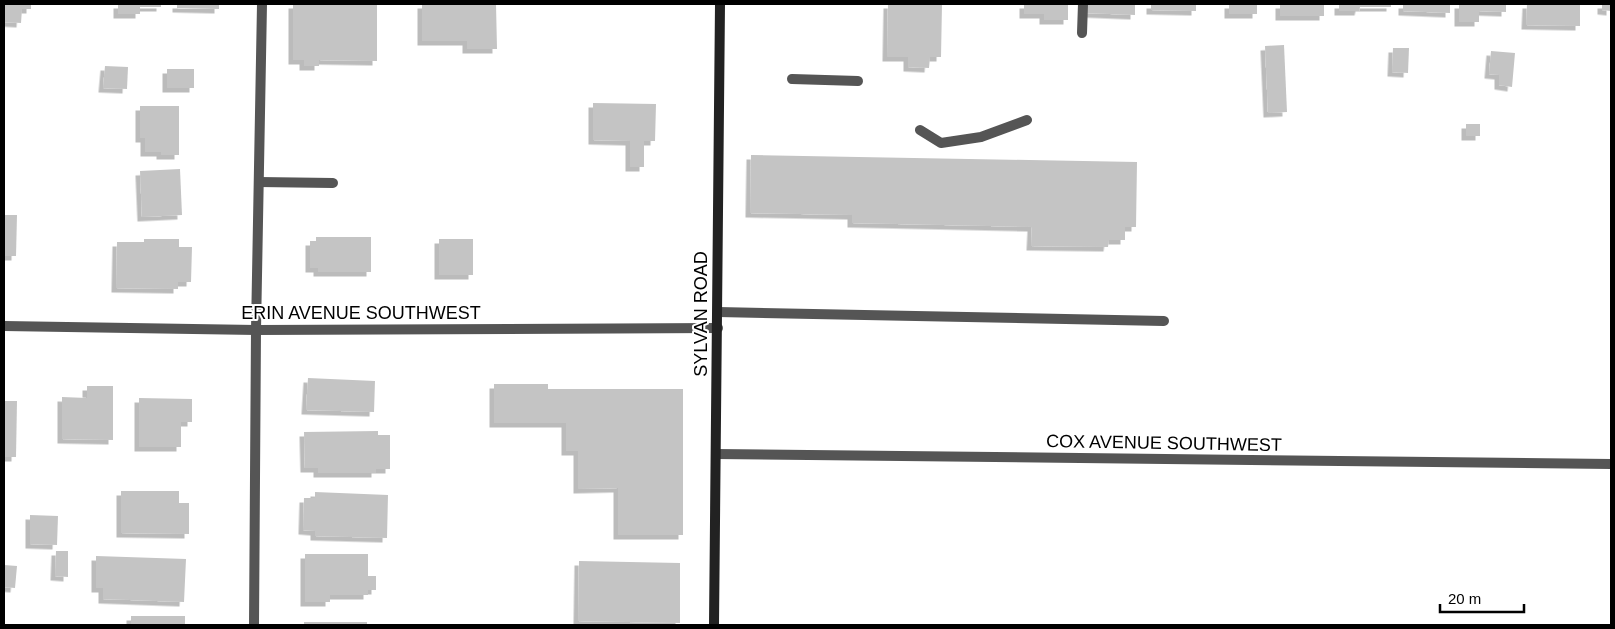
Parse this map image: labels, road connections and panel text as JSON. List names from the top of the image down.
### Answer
{
  "streets": {
    "main road": ["SYLVAN ROAD"],
    "street": ["ERIN AVENUE SOUTHWEST", "COX AVENUE SOUTHWEST"]
  },
  "crossings": [
    ["ERIN AVENUE SOUTHWEST", "SYLVAN ROAD"],
    ["SYLVAN ROAD", "COX AVENUE SOUTHWEST"]
  ],
  "scale_bar": "20 m"
}
